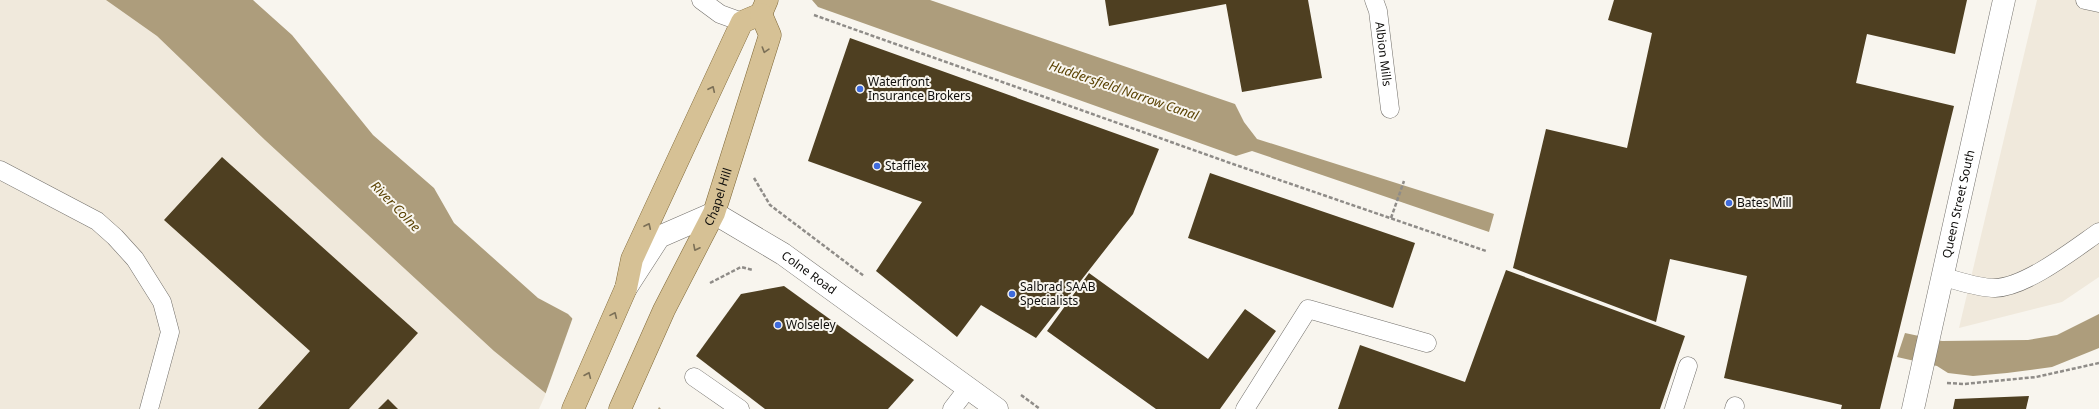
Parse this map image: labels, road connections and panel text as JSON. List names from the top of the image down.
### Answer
{
  "streets": {
    "main road": ["Chapel Hill", "Queen Street South", "Colne Road"],
    "lane": ["Albion Mills"]
  },
  "crossings": [
    ["Chapel Hill", "Colne Road"]
  ],
  "water": ["Huddersfield Narrow Canal", "River Colne"],
  "places": [
    "Waterfront Insurance Brokers",
    "Stafflex",
    "Bates Mill",
    "Salbrad SAAB Specialists",
    "Wolseley"
  ]
}
